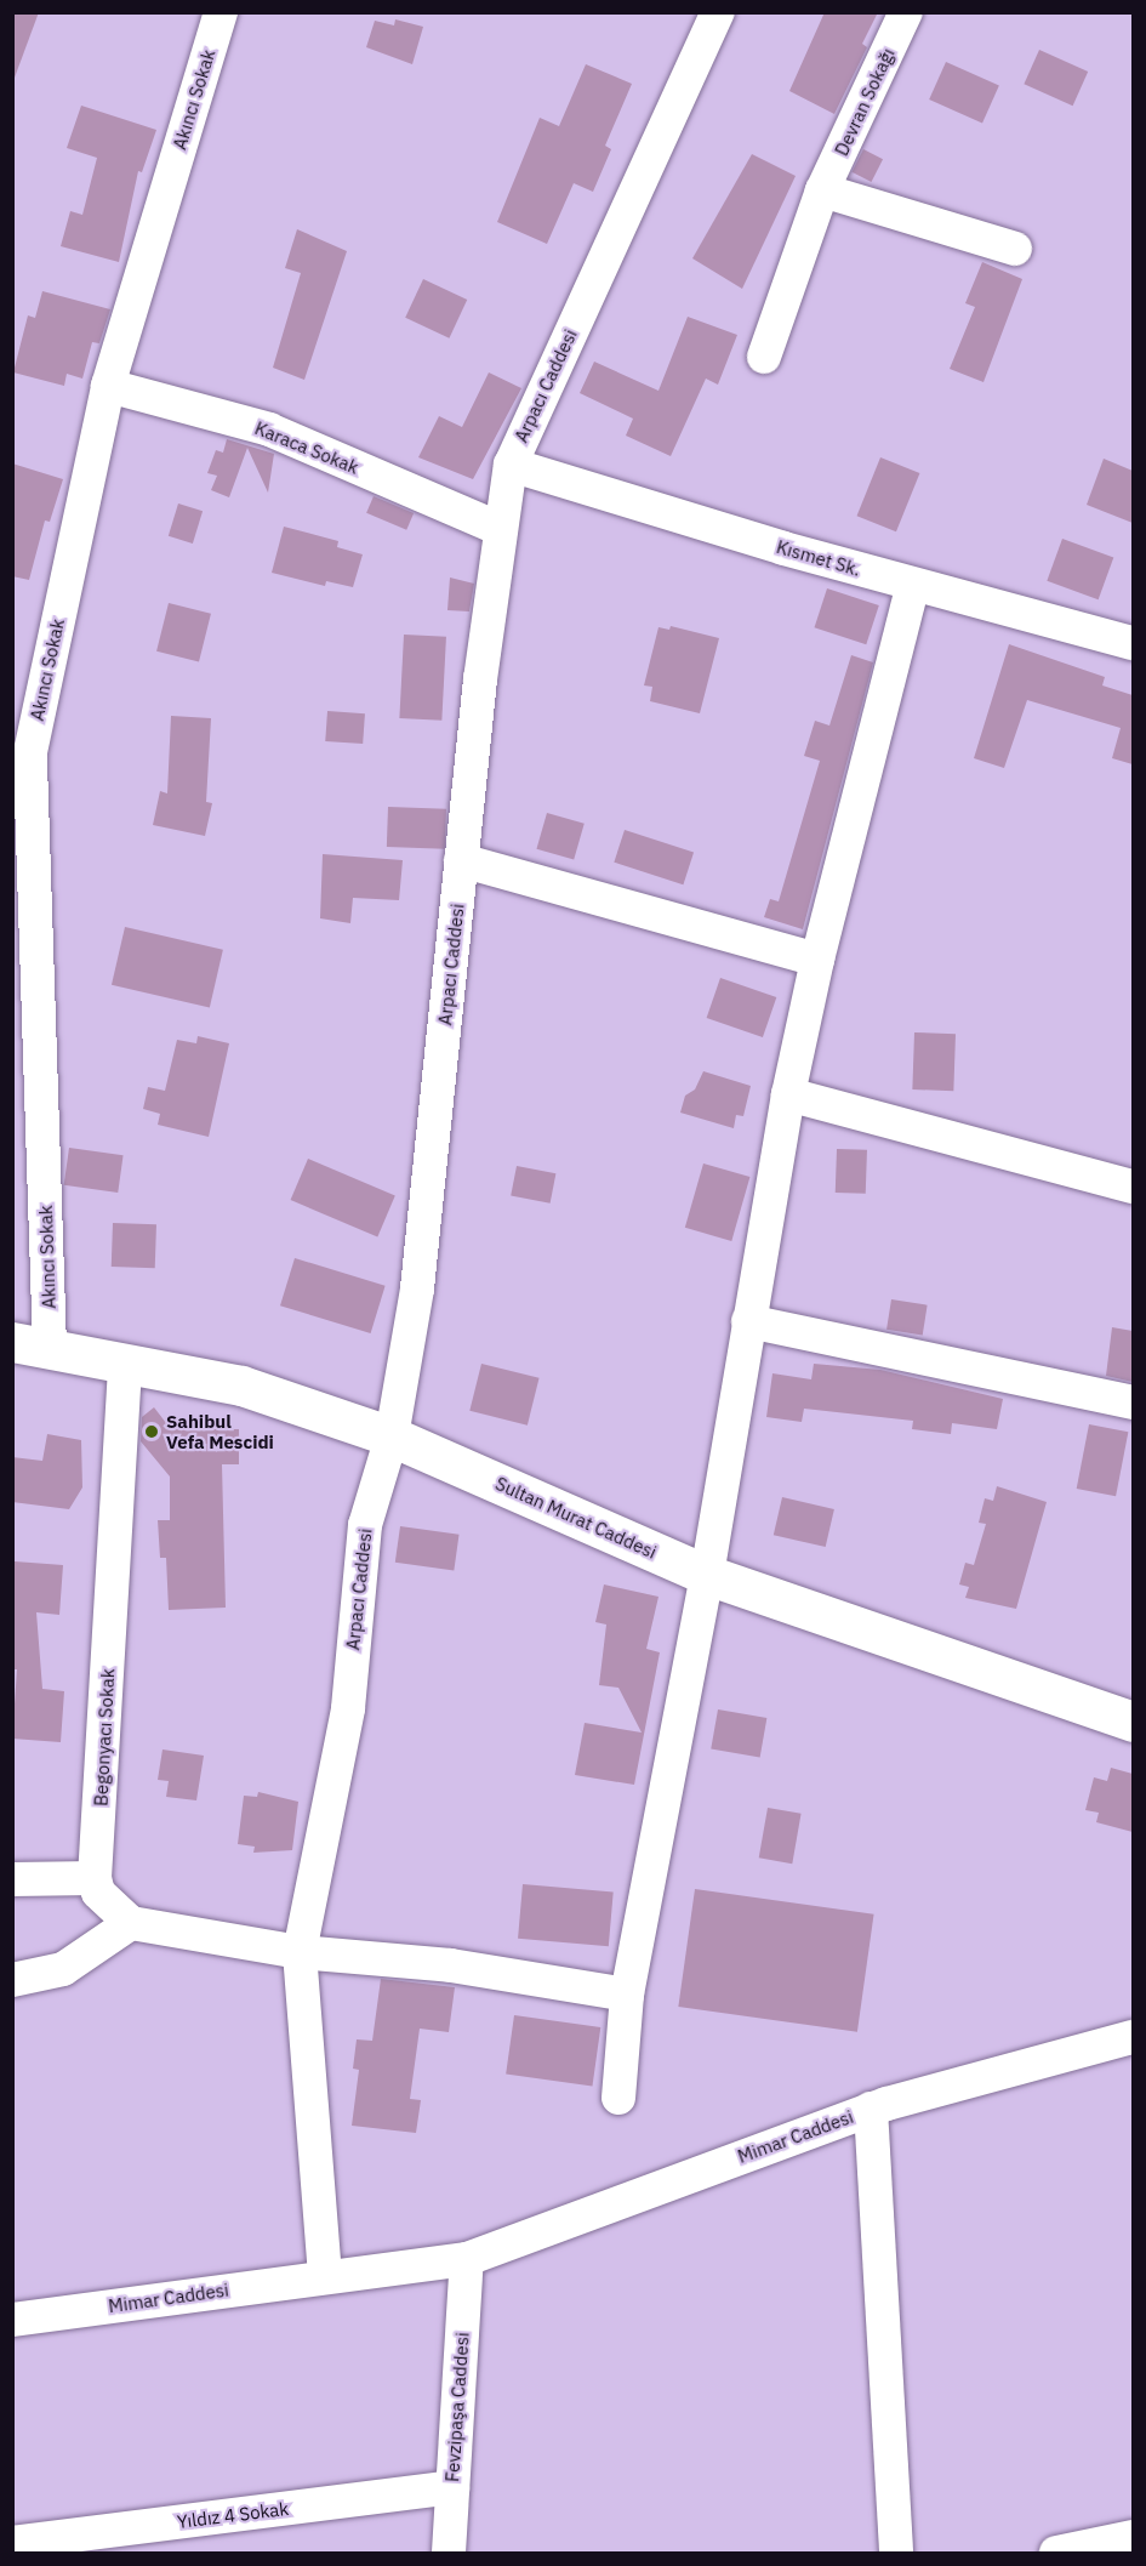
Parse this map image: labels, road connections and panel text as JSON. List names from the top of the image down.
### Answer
{
  "streets": {
    "main road": ["Sultan Murat Caddesi"],
    "street": [
      "Akıncı Sokak",
      "Devran Sokağı",
      "Arpacı Caddesi",
      "Karaca Sokak",
      "Kısmet Sk.",
      "Begonyacı Sokak",
      "Mimar Caddesi",
      "Fevzipaşa Caddesi",
      "Yıldız 4 Sokak"
    ]
  },
  "crossings": [
    ["Akıncı Sokak", "Karaca Sokak"],
    ["Akıncı Sokak", "Sultan Murat Caddesi"],
    ["Arpacı Caddesi", "Karaca Sokak"],
    ["Arpacı Caddesi", "Kısmet Sk."],
    ["Arpacı Caddesi", "Sultan Murat Caddesi"],
    ["Arpacı Caddesi", "Mimar Caddesi"],
    ["Sultan Murat Caddesi", "Begonyacı Sokak"],
    ["Mimar Caddesi", "Fevzipaşa Caddesi"],
    ["Fevzipaşa Caddesi", "Yıldız 4 Sokak"]
  ],
  "places": ["Sahibul Vefa Mescidi"]
}
